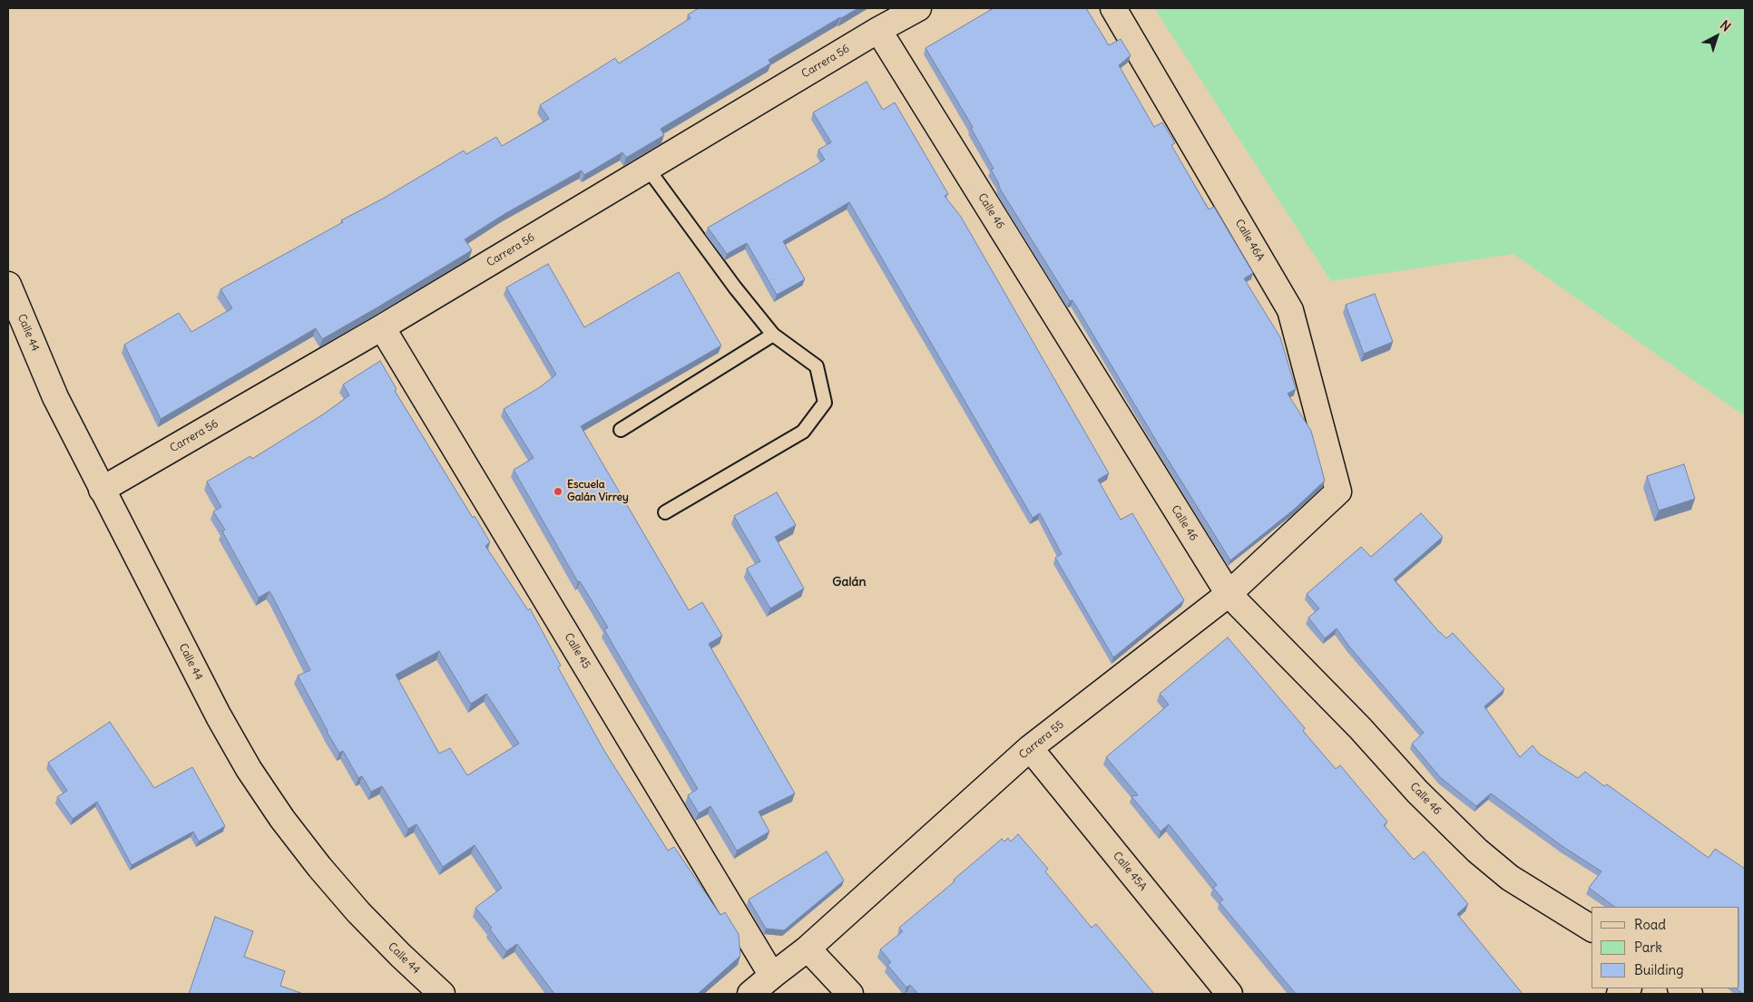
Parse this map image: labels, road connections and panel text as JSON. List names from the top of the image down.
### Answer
{
  "streets": {
    "street": [
      "Carrera 56",
      "Calle 46",
      "Calle 46A",
      "Calle 44",
      "Calle 45",
      "Carrera 55",
      "Calle 45A"
    ]
  },
  "crossings": [
    ["Carrera 56", "Calle 46"],
    ["Carrera 56", "Calle 44"],
    ["Carrera 56", "Calle 45"],
    ["Calle 46", "Carrera 55"],
    ["Calle 46A", "Carrera 55"],
    ["Calle 45", "Carrera 55"],
    ["Carrera 55", "Calle 45A"]
  ],
  "districts": ["Galán"],
  "places": ["Escuela Galán Virrey"],
  "legend": ["Road", "Park", "Building"],
  "north": "top right"
}
